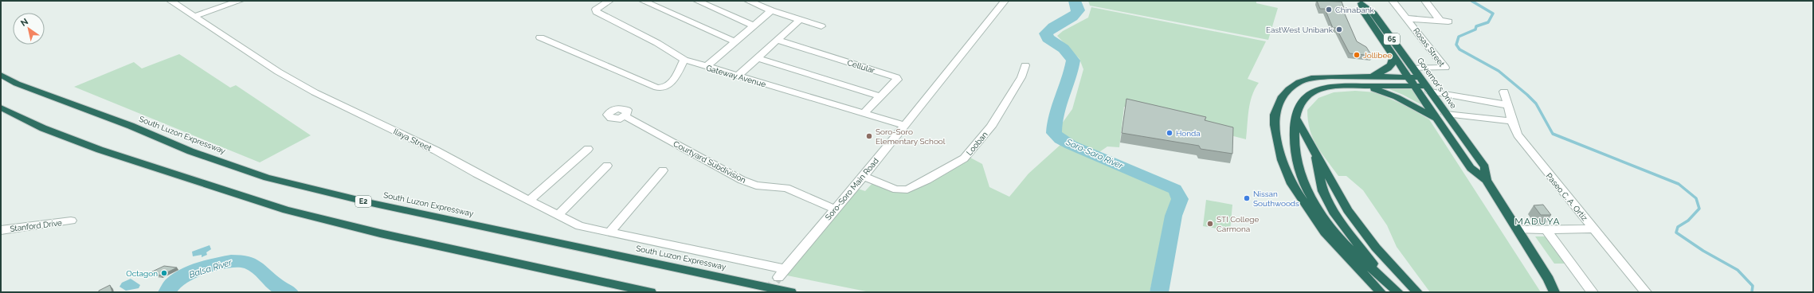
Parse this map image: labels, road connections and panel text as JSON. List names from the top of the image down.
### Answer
{
  "streets": {
    "highway": [
      "65",
      "Governor's Drive",
      "South Luzon Expressway",
      "E2"
    ],
    "street": [
      "Rosas Street",
      "Cellular",
      "Gateway Avenue",
      "Ilaya Street",
      "Looban",
      "Courtyard Subdivision",
      "Soro-Soro Main Road",
      "Paseo C. A. Ortiz",
      "Stanford Drive"
    ]
  },
  "crossings": [
    ["Rosas Street", "Governor's Drive"],
    ["Cellular", "Gateway Avenue"],
    ["Gateway Avenue", "Soro-Soro Main Road"],
    ["Ilaya Street", "Soro-Soro Main Road"],
    ["Looban", "Soro-Soro Main Road"],
    ["Courtyard Subdivision", "Soro-Soro Main Road"]
  ],
  "districts": ["MADUYA"],
  "water": ["Soro-Soro River", "Balsa River"],
  "places": [
    "Chinabank",
    "EastWest Unibank",
    "Jollibee",
    "Honda",
    "Soro-Soro Elementary School",
    "Nissan Southwoods",
    "STI College Carmona",
    "Octagon"
  ],
  "north": "top left"
}
